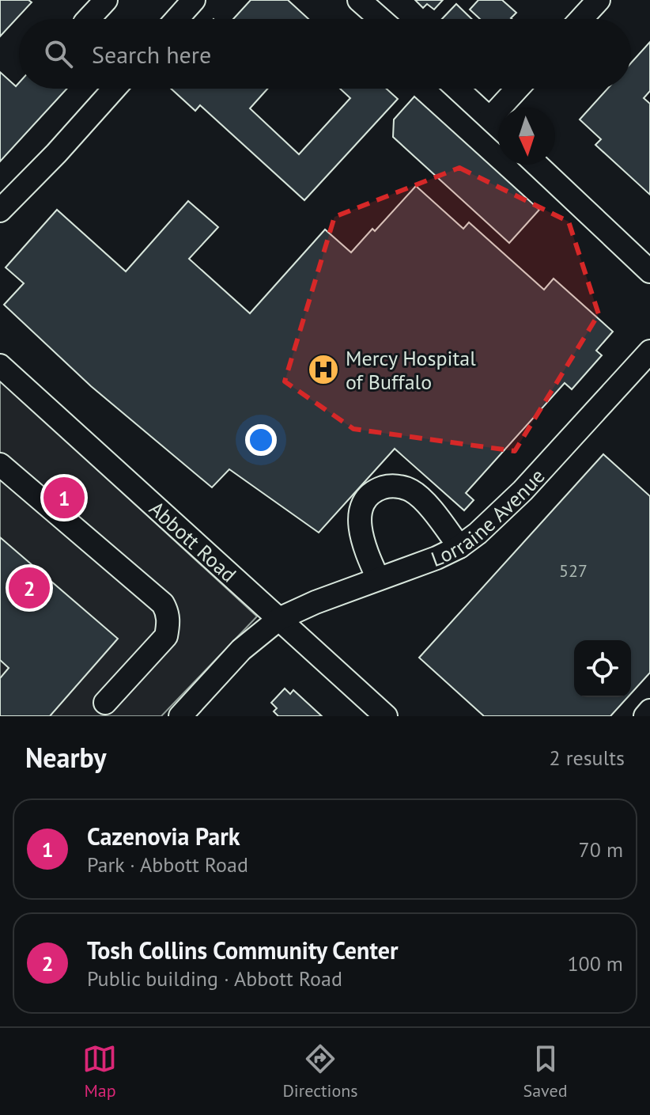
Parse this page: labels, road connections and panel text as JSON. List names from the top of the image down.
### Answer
{
  "streets": {
    "street": ["Lorraine Avenue", "Abbott Road"]
  },
  "crossings": [
    ["Lorraine Avenue", "Abbott Road"]
  ],
  "places": {
    "hospital": ["Mercy Hospital of Buffalo"]
  },
  "house_numbers": ["527"],
  "north": "bottom",
  "page": {
    "search": "Search here",
    "pins": ["1", "2"],
    "heading": ["Nearby", "2 results"],
    "list": [
      {
        "mark": "1",
        "name": "Cazenovia Park",
        "note": "Park · Abbott Road",
        "value": "70 m"
      },
      {
        "mark": "2",
        "name": "Tosh Collins Community Center",
        "note": "Public building · Abbott Road",
        "value": "100 m"
      }
    ],
    "nav": ["Map", "Directions", "Saved"]
  }
}
